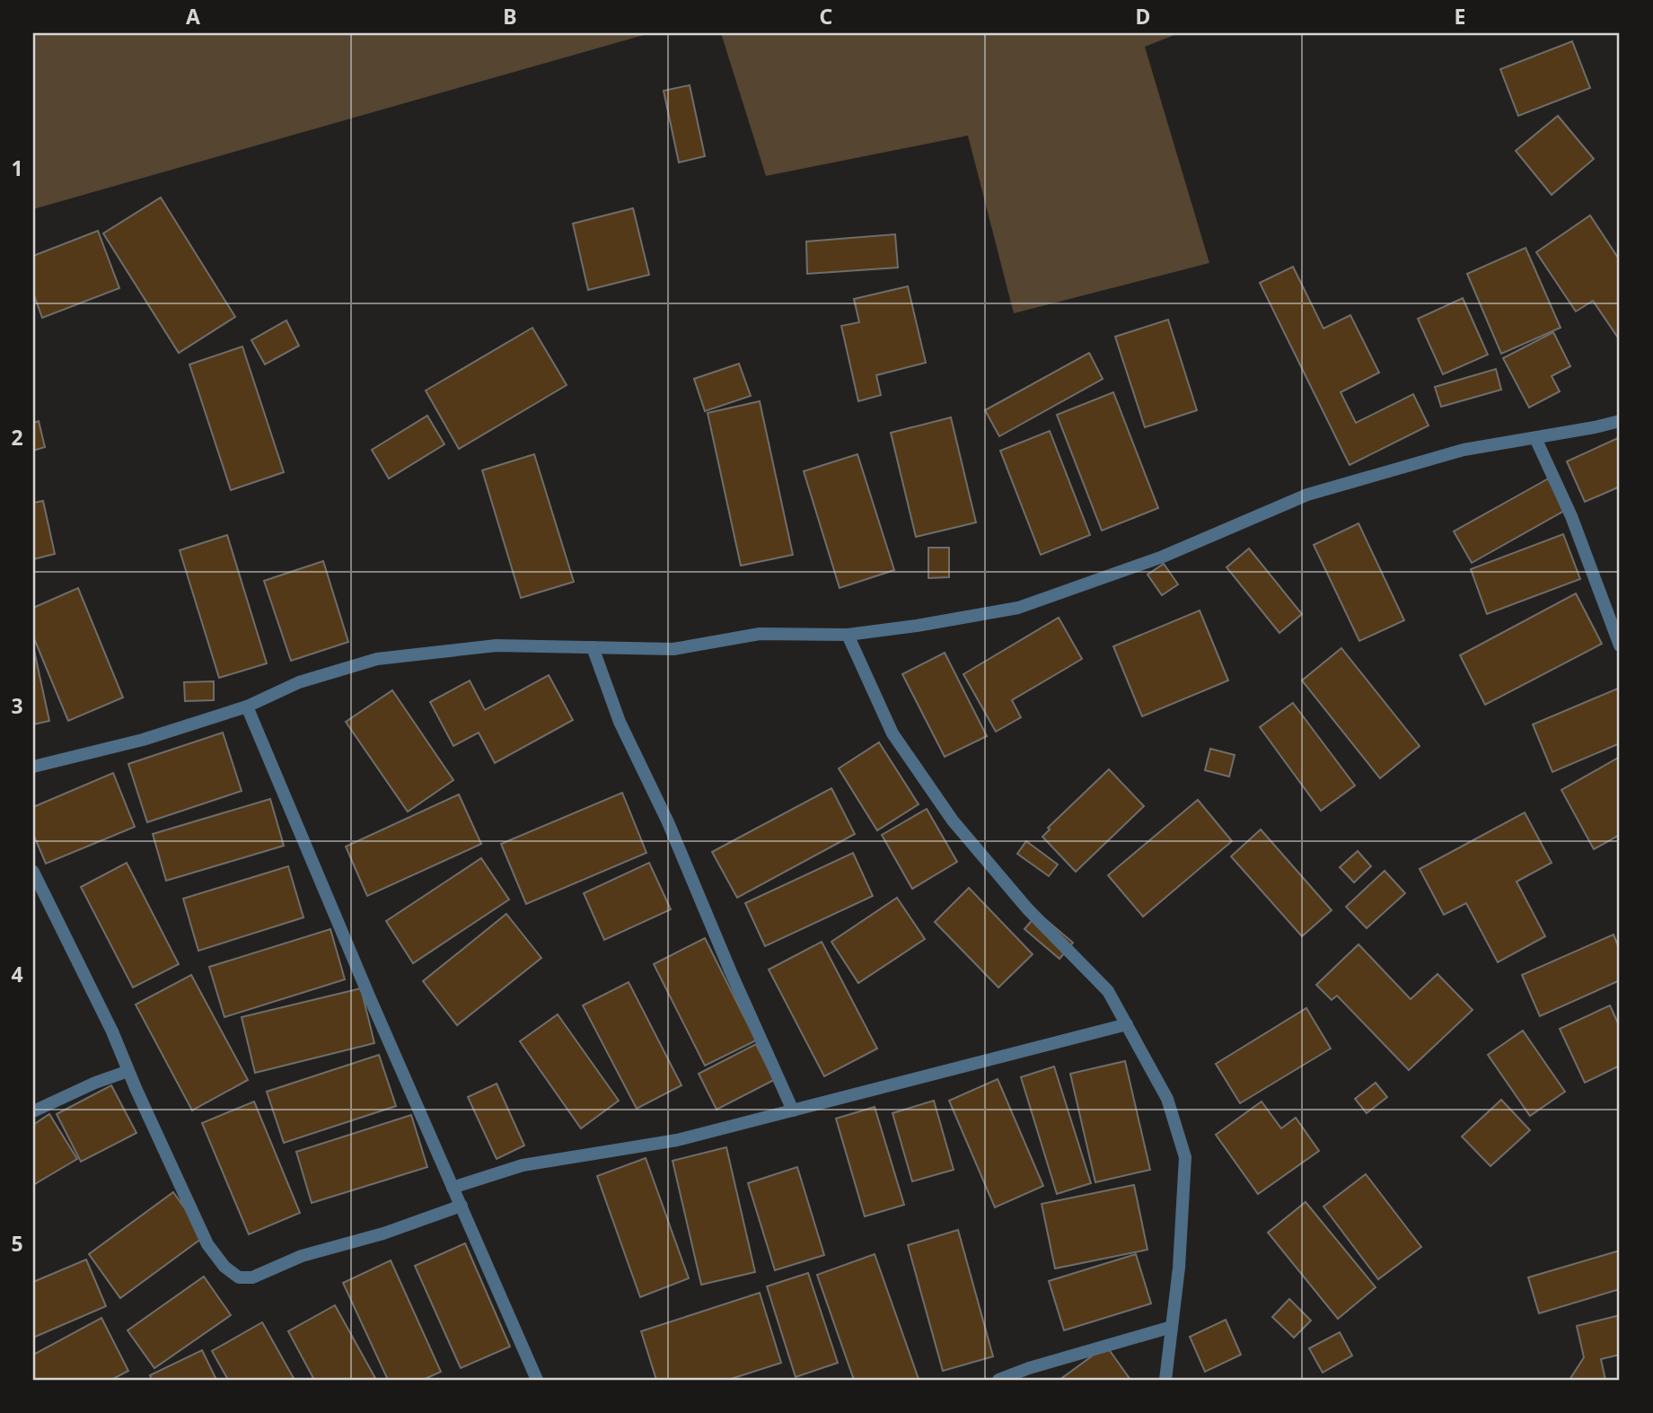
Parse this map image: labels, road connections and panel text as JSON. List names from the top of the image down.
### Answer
{
  "grid": {
    "columns": [
      "A",
      "B",
      "C",
      "D",
      "E"
    ],
    "rows": [
      "1",
      "2",
      "3",
      "4",
      "5"
    ]
  }
}
